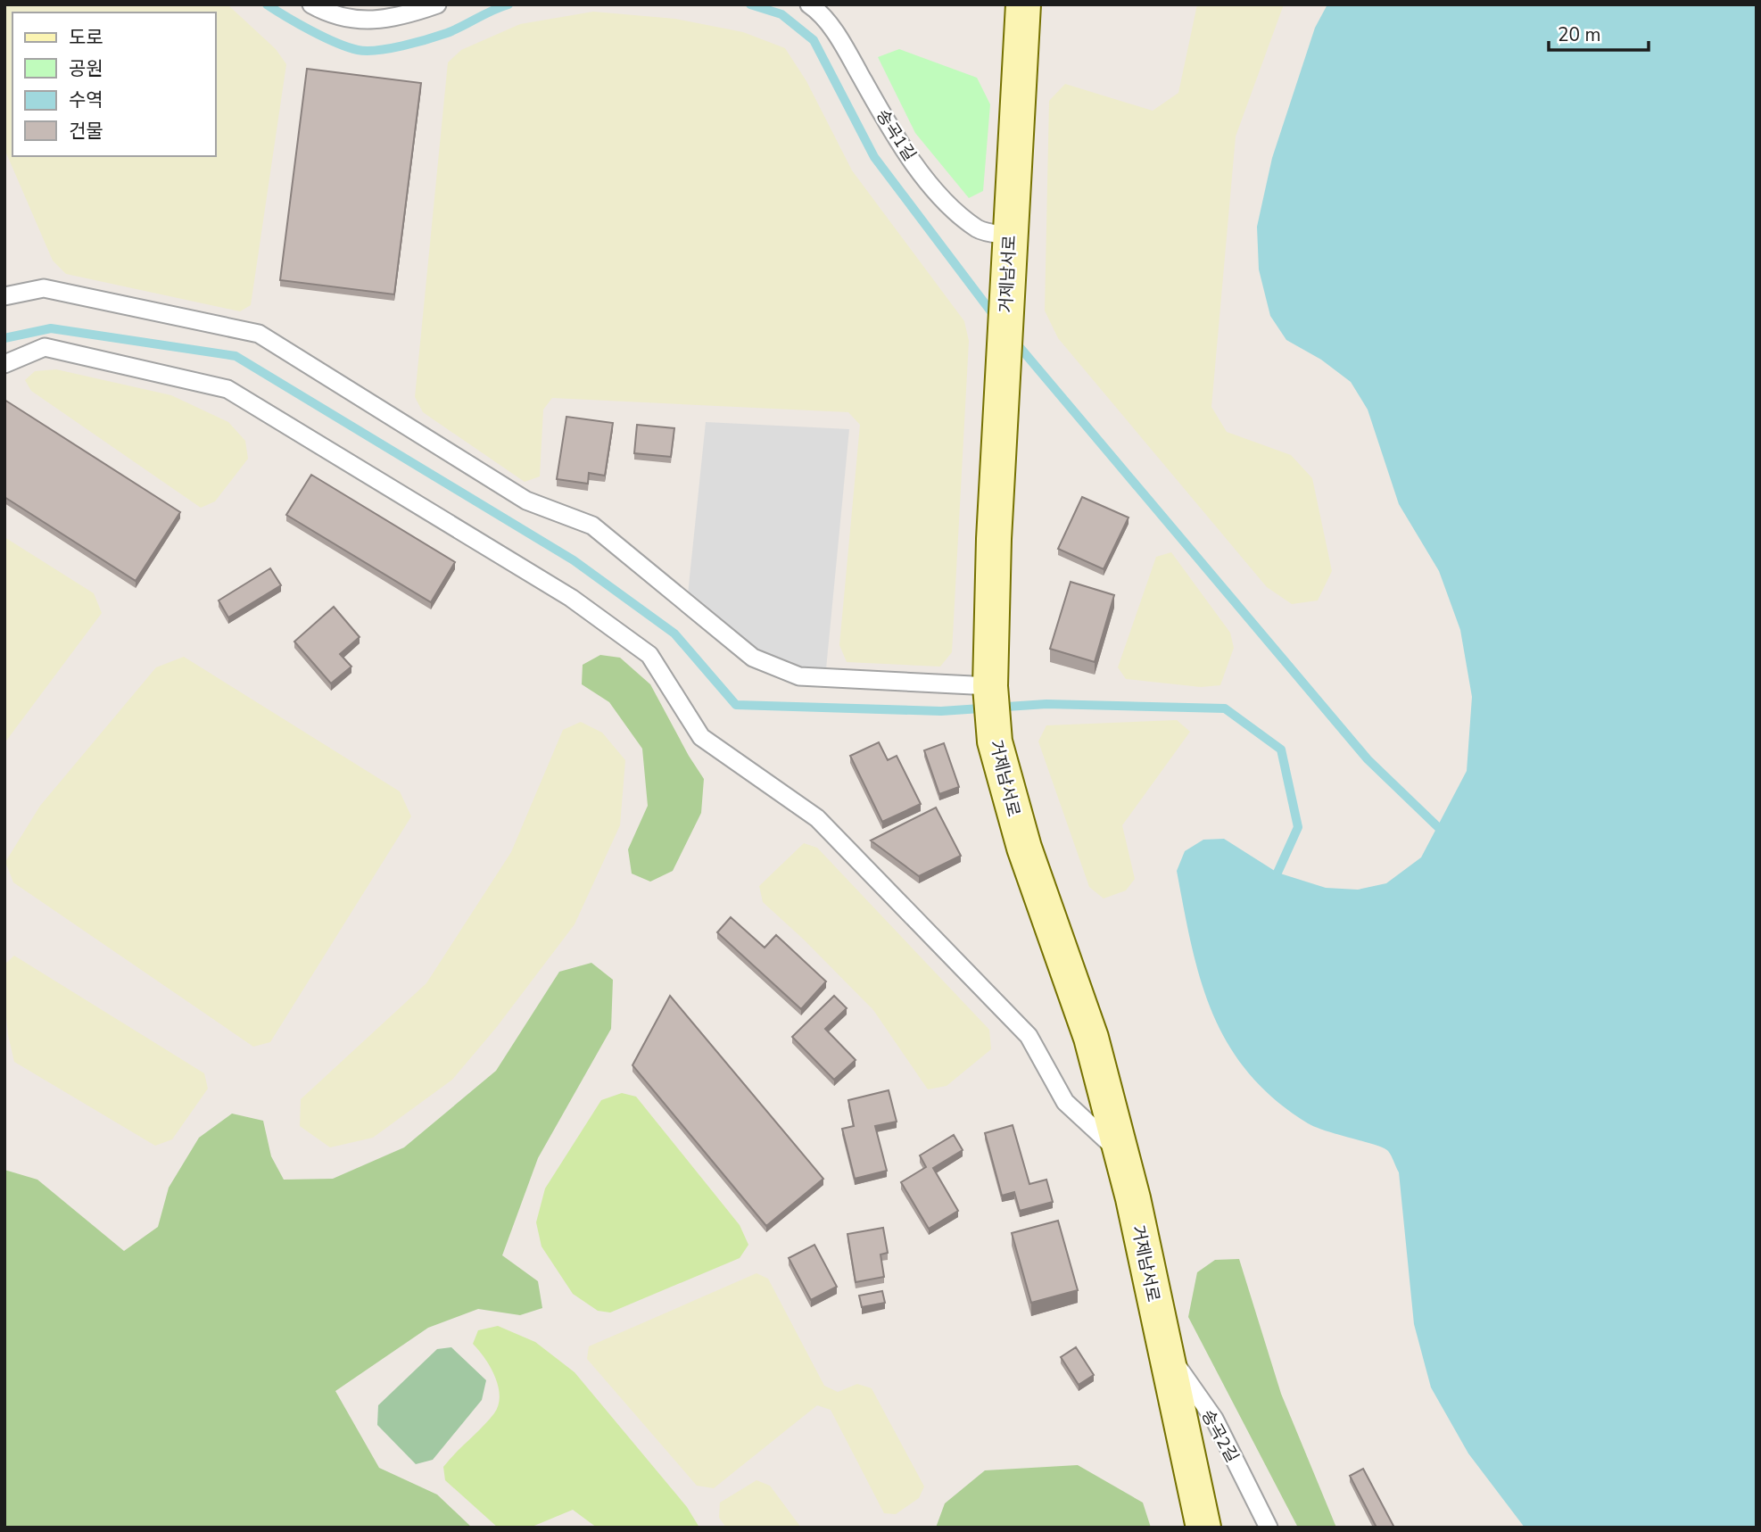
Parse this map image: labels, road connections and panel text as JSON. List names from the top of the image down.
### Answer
{
  "streets": {
    "main road": ["거제남서로"],
    "lane": ["송곡1길", "송곡2길"]
  },
  "crossings": [
    ["송곡1길", "거제남서로"],
    ["거제남서로", "송곡2길"]
  ],
  "legend": [
    "도로",
    "공원",
    "수역",
    "건물"
  ],
  "scale_bar": "20 m"
}
